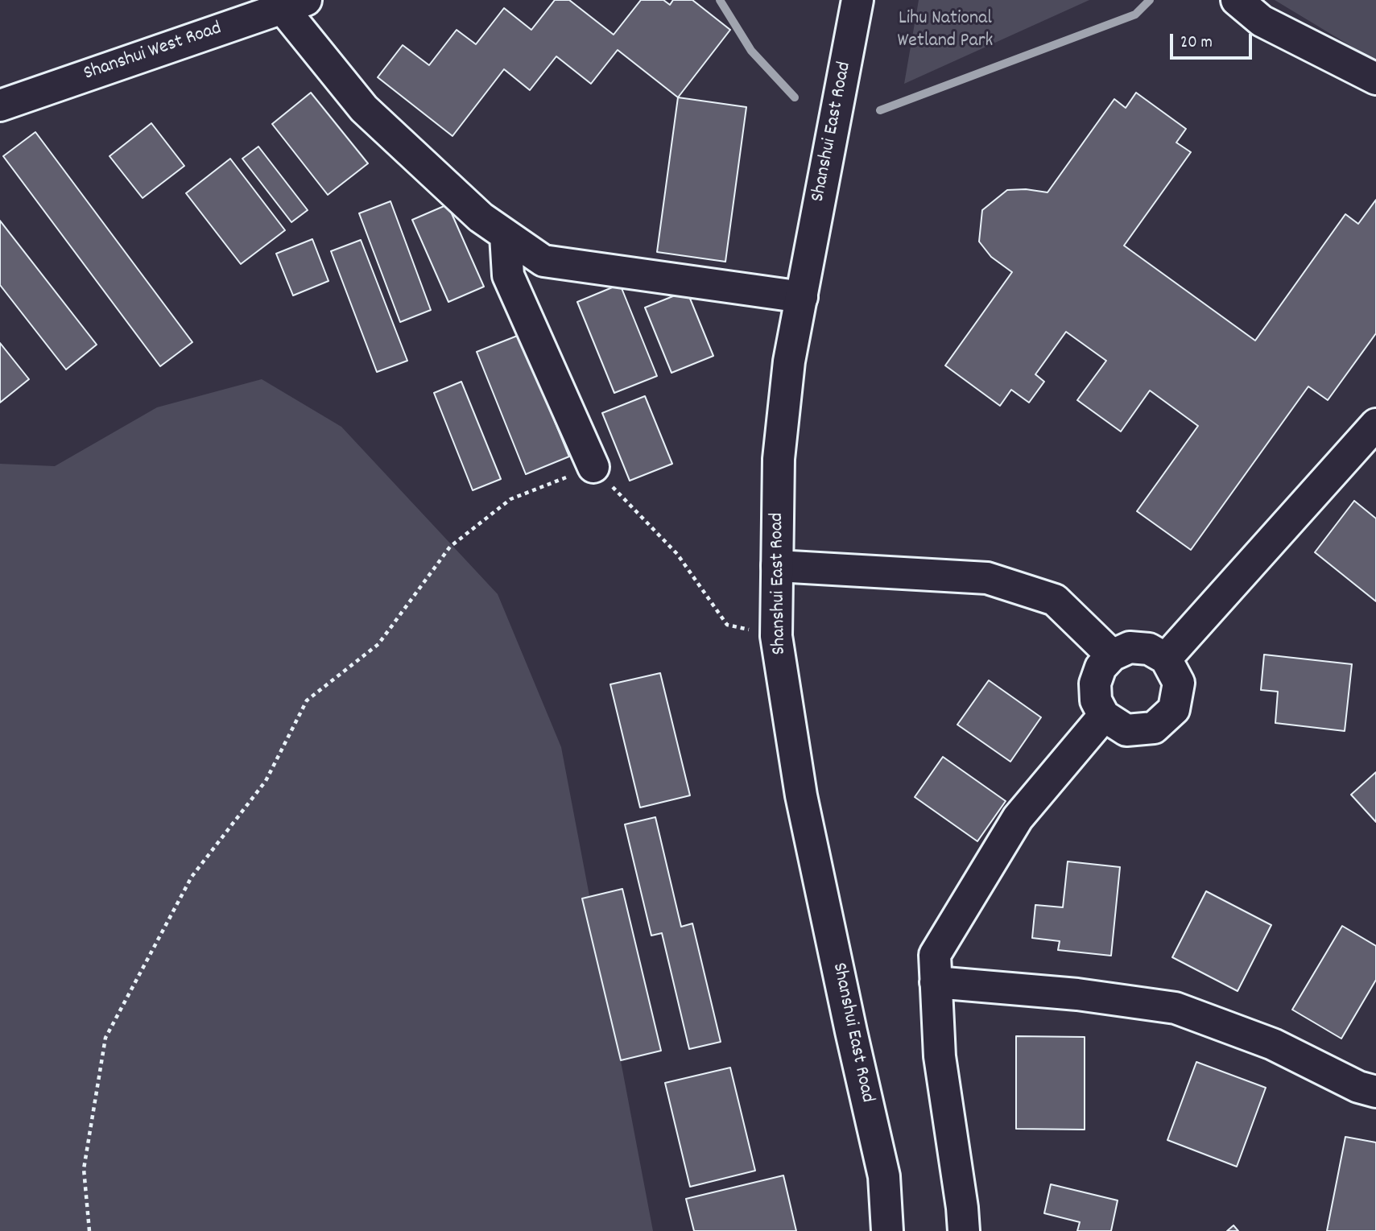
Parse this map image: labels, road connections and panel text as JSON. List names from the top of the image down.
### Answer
{
  "streets": {
    "main road": ["Shanshui West Road", "Shanshui East Road"]
  },
  "parks": ["Lihu National Wetland Park"],
  "scale_bar": "20 m"
}
